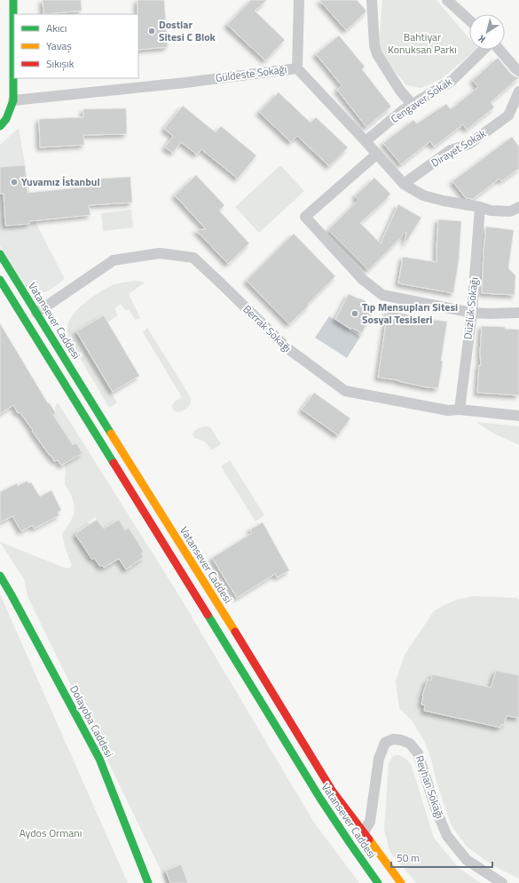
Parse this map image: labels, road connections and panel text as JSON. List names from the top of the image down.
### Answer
{
  "streets": {
    "main road": ["Vatansever Caddesi", "Dolayoba Caddesi"],
    "street": [
      "Güldeste Sokağı",
      "Cengaver Sokak",
      "Dirayet Sokak",
      "Düzlük Sokağı",
      "Berrak Sokağı",
      "Reyhan Sokağı"
    ]
  },
  "crossings": [
    ["Güldeste Sokağı", "Cengaver Sokak"],
    ["Güldeste Sokağı", "Dirayet Sokak"],
    ["Güldeste Sokağı", "Düzlük Sokağı"],
    ["Düzlük Sokağı", "Berrak Sokağı"],
    ["Vatansever Caddesi", "Berrak Sokağı"],
    ["Vatansever Caddesi", "Reyhan Sokağı"]
  ],
  "parks": ["Bahtiyar Konuksan Parkı", "Aydos Ormanı"],
  "places": ["Dostlar Sitesi C Blok", "Yuvamız İstanbul", "Tıp Mensupları Sitesi Sosyal Tesisleri"],
  "legend": ["Akıcı", "Yavaş", "Sıkışık"],
  "scale_bar": "50 m",
  "north": "bottom left"
}
